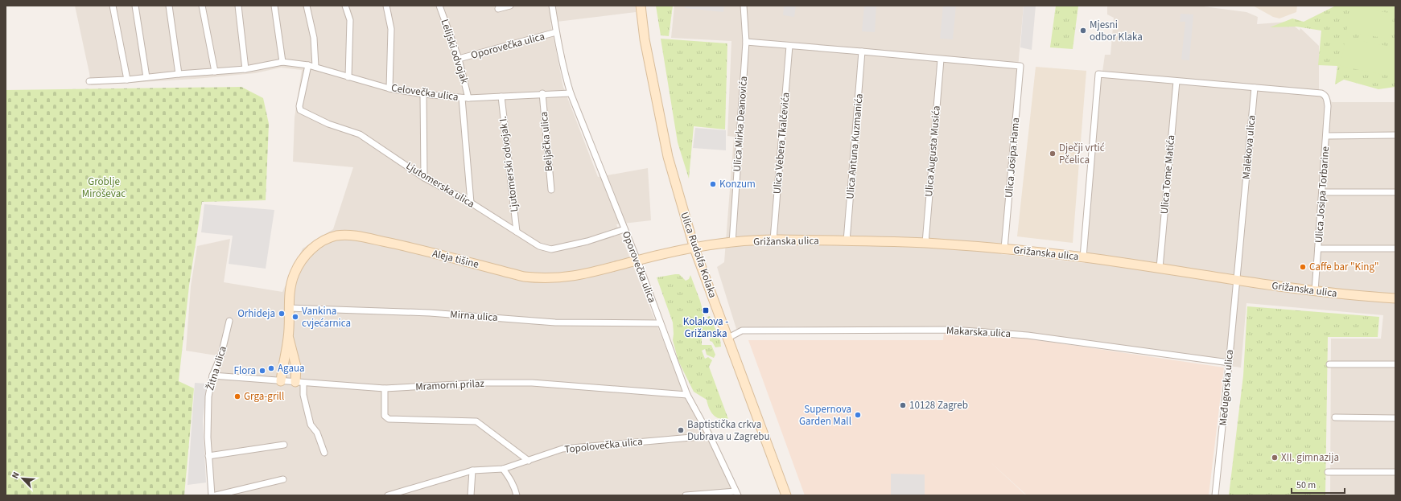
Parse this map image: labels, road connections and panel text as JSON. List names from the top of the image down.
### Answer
{
  "streets": {
    "street": [
      "Oporovečka ulica",
      "Lelijski odvojak",
      "Celovečka ulica",
      "Ulica Mirka Deanovića",
      "Beljačka ulica",
      "Ulica Vebera Tkalčevića",
      "Ulica Antuna Kuzmanića",
      "Malekova ulica",
      "Ulica Augusta Musića",
      "Ulica Josipa Hama",
      "Ljutomerski odvojak I.",
      "Ulica Tome Matića",
      "Ljutomerska ulica",
      "Ulica Josipa Torbarine",
      "Grižanska ulica",
      "Ulica Rudolfa Kolaka",
      "Aleja tišine",
      "Mirna ulica",
      "Makarska ulica",
      "Žitna ulica",
      "Mramorni prilaz",
      "Međugorska ulica",
      "Topolovečka ulica"
    ]
  },
  "crossings": [
    ["Oporovečka ulica", "Lelijski odvojak"],
    ["Oporovečka ulica", "Celovečka ulica"],
    ["Oporovečka ulica", "Ljutomerska ulica"],
    ["Oporovečka ulica", "Aleja tišine"],
    ["Oporovečka ulica", "Mirna ulica"],
    ["Oporovečka ulica", "Mramorni prilaz"],
    ["Oporovečka ulica", "Topolovečka ulica"],
    ["Lelijski odvojak", "Celovečka ulica"],
    ["Celovečka ulica", "Beljačka ulica"],
    ["Celovečka ulica", "Ljutomerski odvojak I."],
    ["Celovečka ulica", "Ljutomerska ulica"],
    ["Ulica Mirka Deanovića", "Grižanska ulica"],
    ["Ulica Vebera Tkalčevića", "Grižanska ulica"],
    ["Ulica Antuna Kuzmanića", "Grižanska ulica"],
    ["Malekova ulica", "Ulica Josipa Torbarine"],
    ["Malekova ulica", "Grižanska ulica"],
    ["Malekova ulica", "Međugorska ulica"],
    ["Ulica Augusta Musića", "Ulica Josipa Hama"],
    ["Ulica Augusta Musića", "Grižanska ulica"],
    ["Ulica Josipa Hama", "Grižanska ulica"],
    ["Ljutomerski odvojak I.", "Ljutomerska ulica"],
    ["Ulica Tome Matića", "Grižanska ulica"],
    ["Ulica Josipa Torbarine", "Grižanska ulica"],
    ["Grižanska ulica", "Ulica Rudolfa Kolaka"],
    ["Grižanska ulica", "Aleja tišine"],
    ["Grižanska ulica", "Međugorska ulica"],
    ["Ulica Rudolfa Kolaka", "Aleja tišine"],
    ["Ulica Rudolfa Kolaka", "Makarska ulica"],
    ["Aleja tišine", "Mirna ulica"],
    ["Aleja tišine", "Mramorni prilaz"],
    ["Makarska ulica", "Međugorska ulica"],
    ["Žitna ulica", "Mramorni prilaz"]
  ],
  "parks": ["Groblje Miroševac"],
  "places": {
    "other": [
      "Mjesni odbor Klaka",
      "Dječji vrtić Pčelica",
      "Konzum",
      "Caffe bar \"King\"",
      "Orhideja",
      "Vankina cvjećarnica",
      "Agaua",
      "Flora",
      "Grga-grill",
      "10128 Zagreb",
      "Supernova Garden Mall",
      "Baptistička crkva Dubrava u Zagrebu",
      "XII. gimnazija"
    ],
    "transit": ["Kolakova - Grižanska"]
  },
  "scale_bar": "50 m",
  "north": "top left"
}
